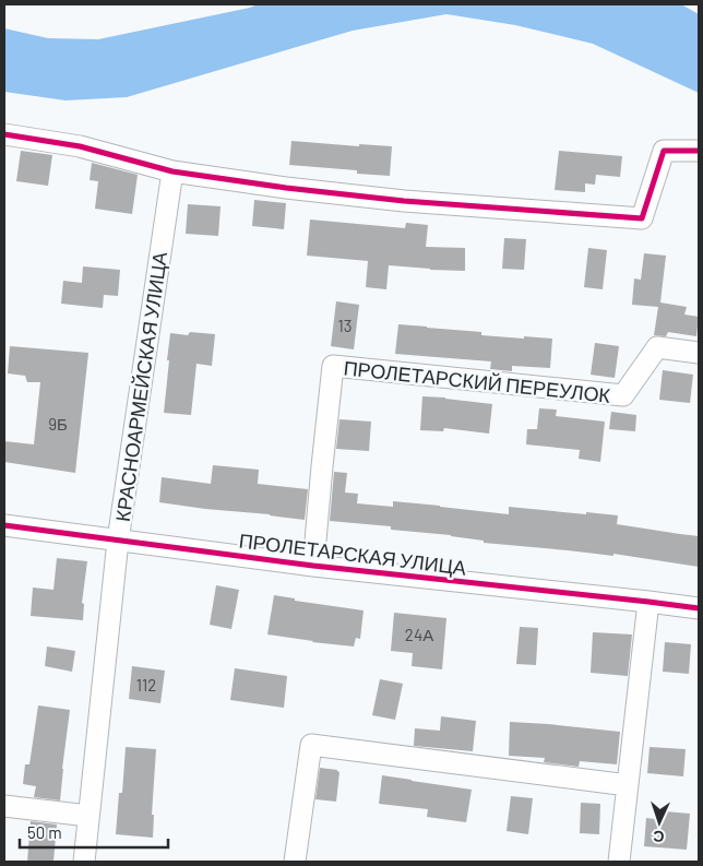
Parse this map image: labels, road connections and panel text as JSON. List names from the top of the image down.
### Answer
{
  "streets": {
    "street": ["ПРОЛЕТАРСКИЙ ПЕРЕУЛОК", "КРАСНОАРМЕЙСКАЯ УЛИЦА", "ПРОЛЕТАРСКАЯ УЛИЦА"]
  },
  "crossings": [
    ["ПРОЛЕТАРСКИЙ ПЕРЕУЛОК", "ПРОЛЕТАРСКАЯ УЛИЦА"],
    ["КРАСНОАРМЕЙСКАЯ УЛИЦА", "ПРОЛЕТАРСКАЯ УЛИЦА"]
  ],
  "house_numbers": [
    "13",
    "9Б",
    "24А",
    "112"
  ],
  "scale_bar": "50 m",
  "north": "bottom"
}
